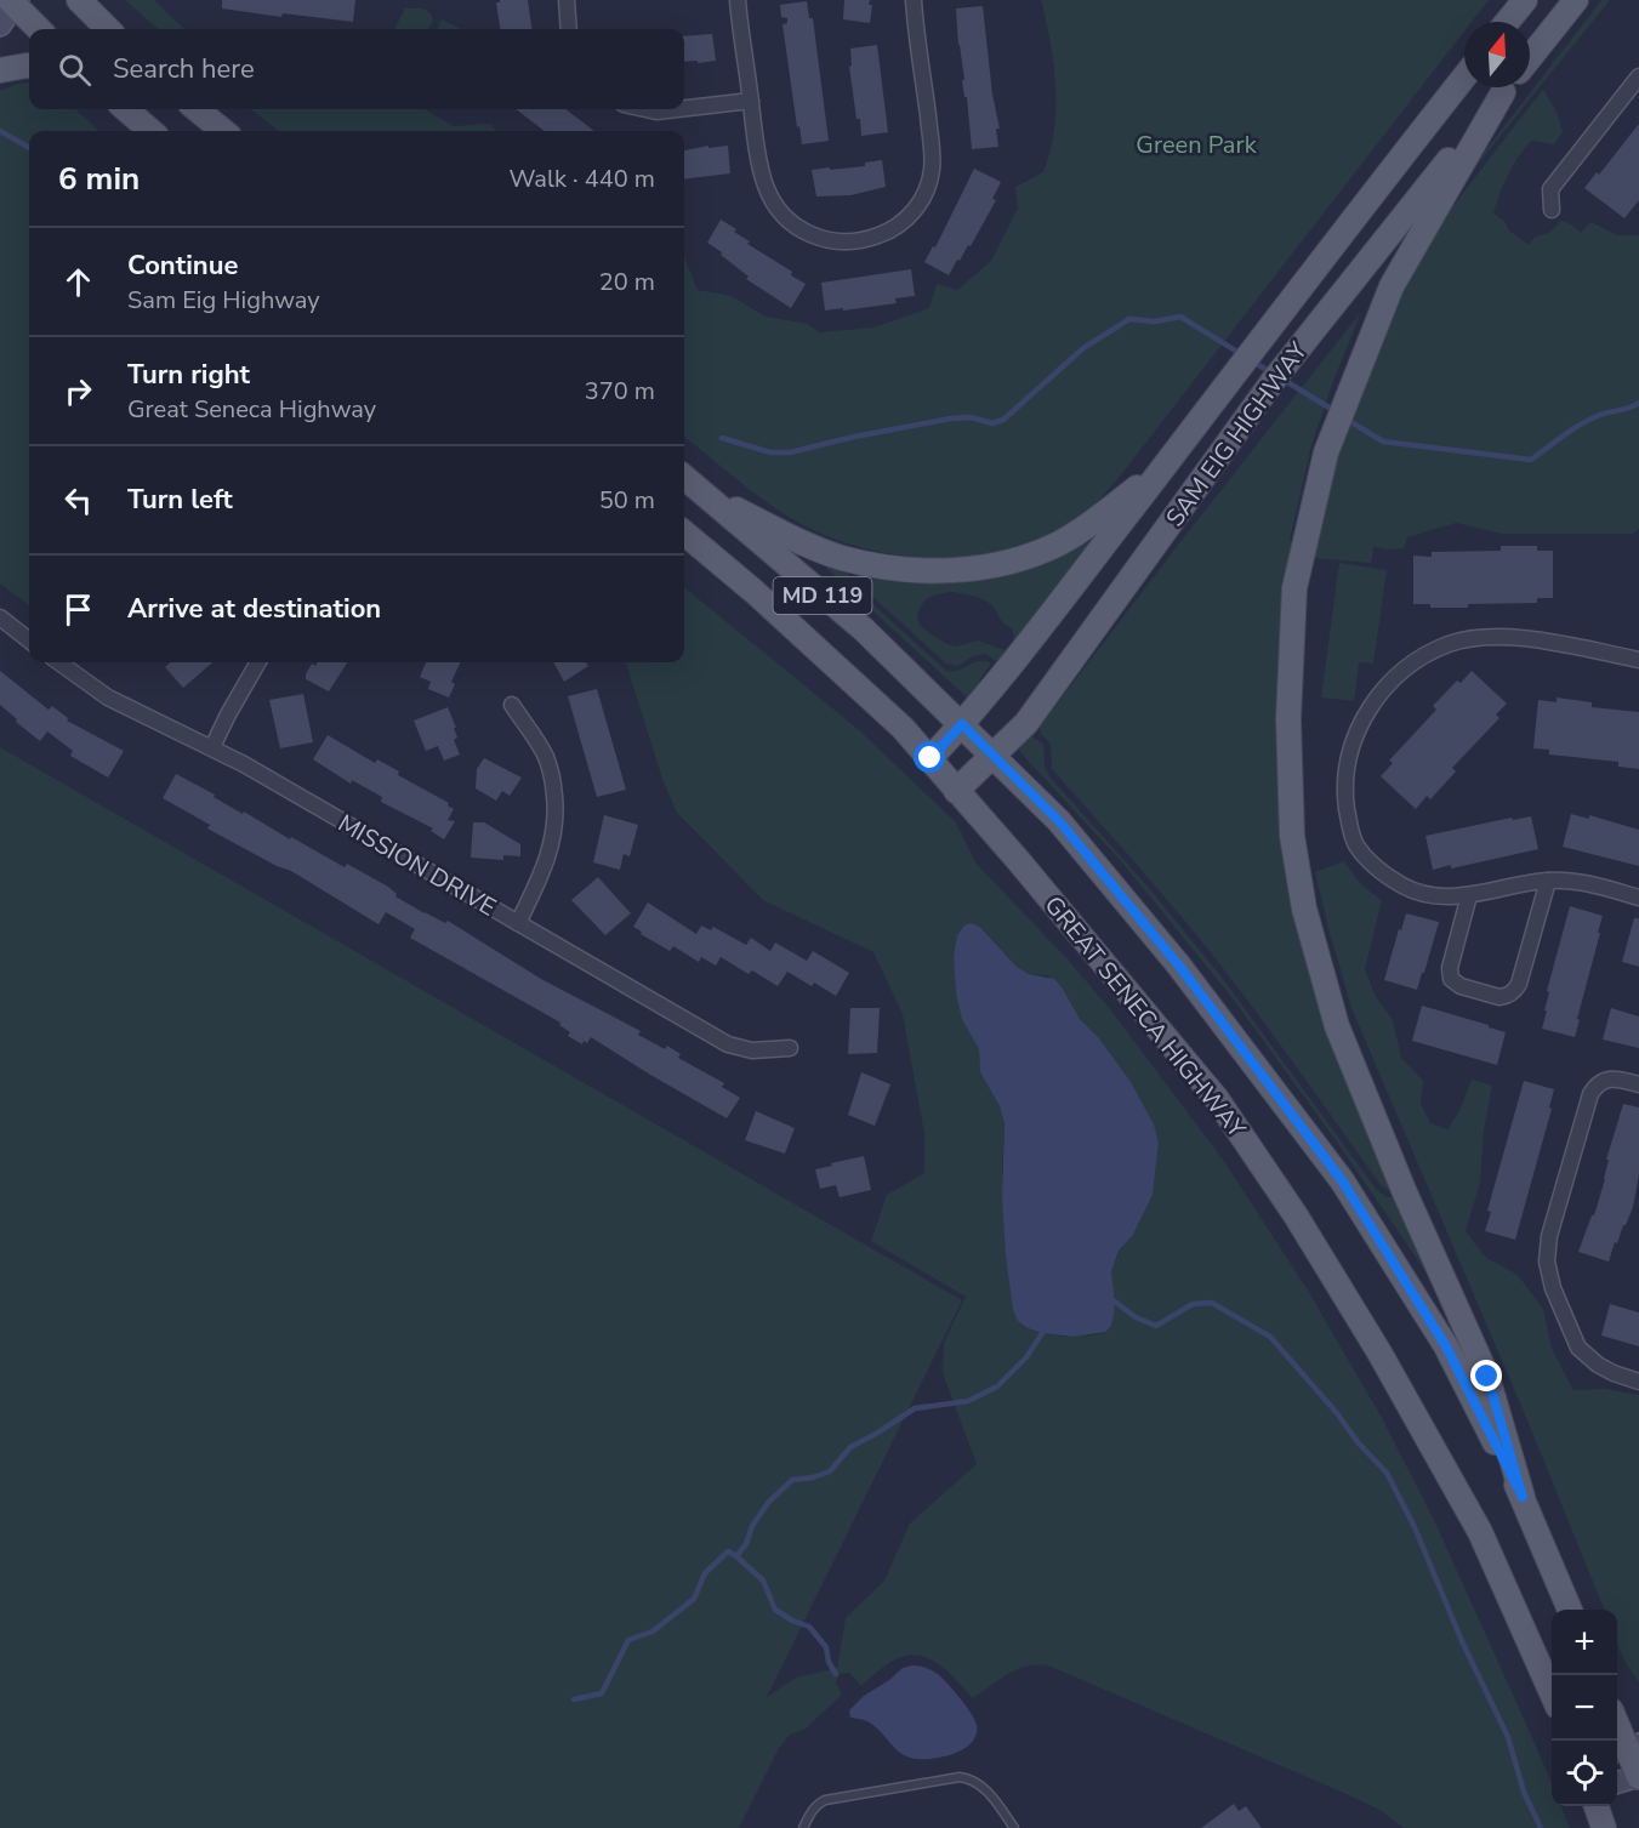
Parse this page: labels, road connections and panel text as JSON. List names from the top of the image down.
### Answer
{
  "streets": {
    "main road": ["SAM EIG HIGHWAY", "MD 119", "GREAT SENECA HIGHWAY"],
    "street": ["MISSION DRIVE"]
  },
  "crossings": [
    ["SAM EIG HIGHWAY", "MD 119"],
    ["SAM EIG HIGHWAY", "GREAT SENECA HIGHWAY"]
  ],
  "parks": ["Green Park"],
  "north": "top",
  "page": {
    "search": "Search here",
    "heading": ["6 min", "Walk · 440 m"],
    "list": [
      ["Continue", "Sam Eig Highway", "20 m"],
      ["Turn right", "Great Seneca Highway", "370 m"],
      ["Turn left", "50 m"],
      "Arrive at destination"
    ],
    "map_buttons": ["+", "−"]
  }
}
